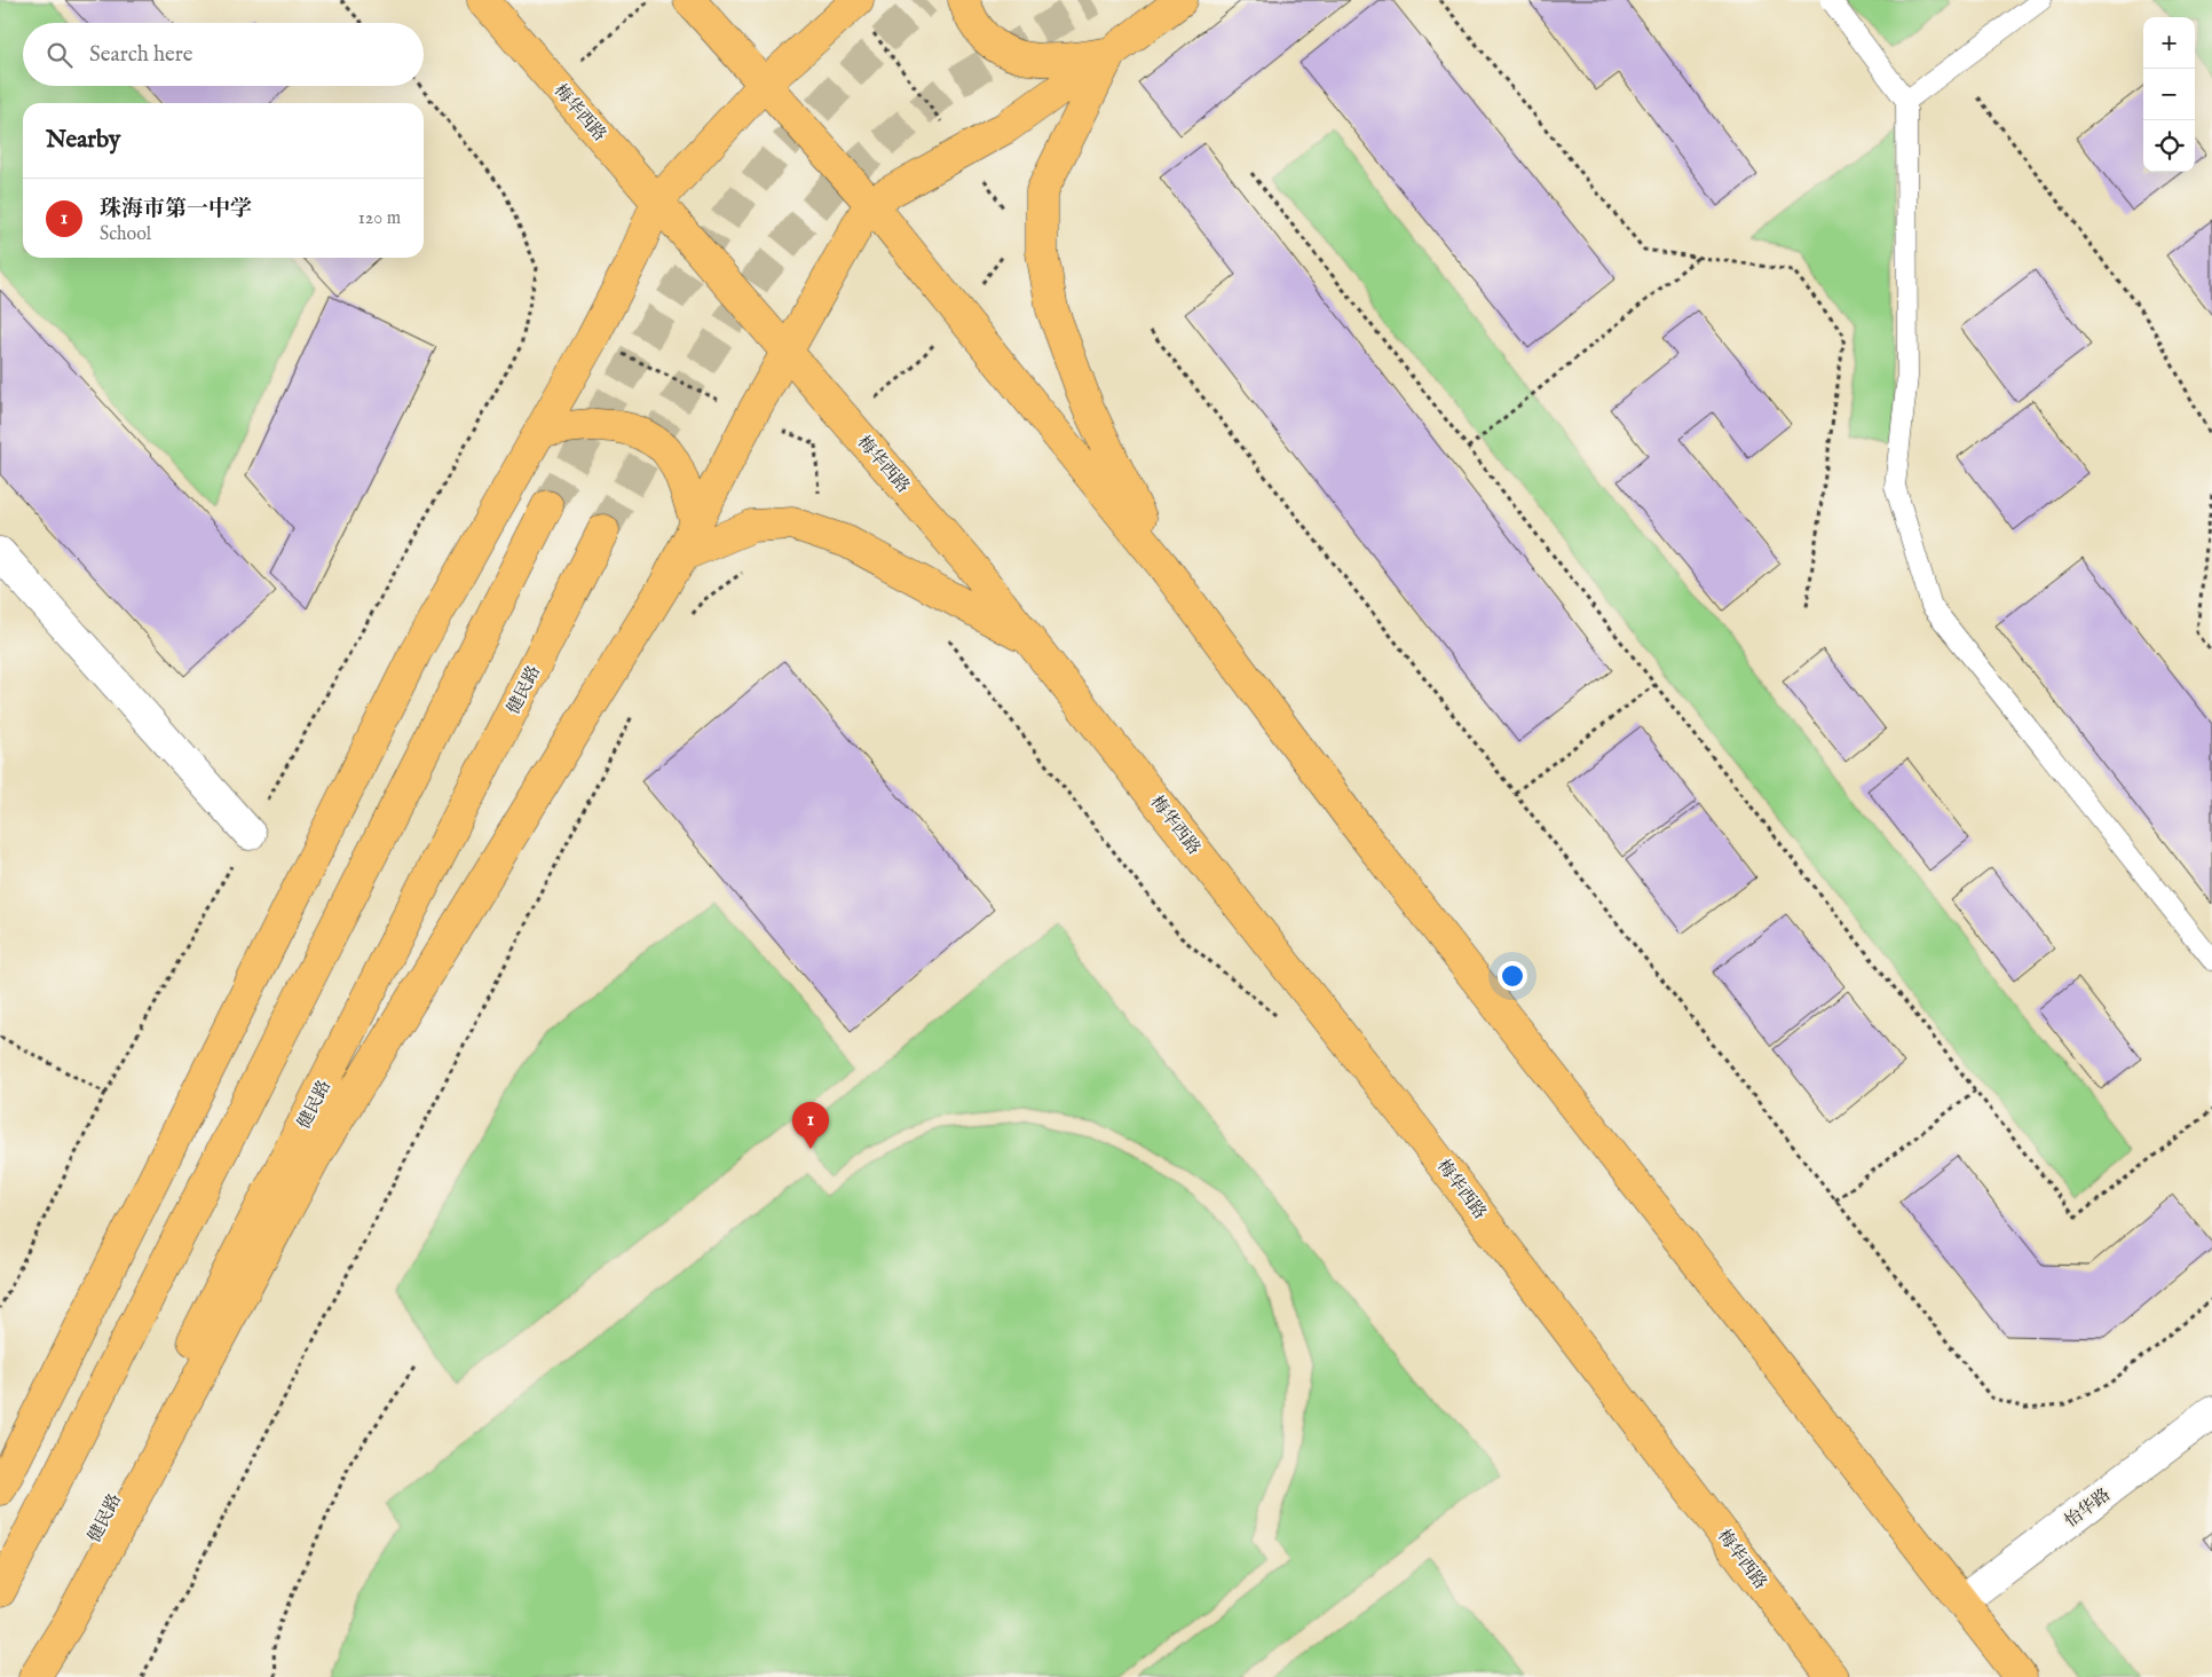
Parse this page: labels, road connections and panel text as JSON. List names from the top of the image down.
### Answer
{
  "streets": {
    "main road": ["梅华西路", "健民路"],
    "street": ["怡华路"]
  },
  "page": {
    "map_buttons": ["+", "−"],
    "search": "Search here",
    "heading": "Nearby",
    "list": [
      {
        "mark": "1",
        "name": "珠海市第一中学",
        "note": "School",
        "value": "120 m"
      }
    ],
    "pins": "1"
  }
}
